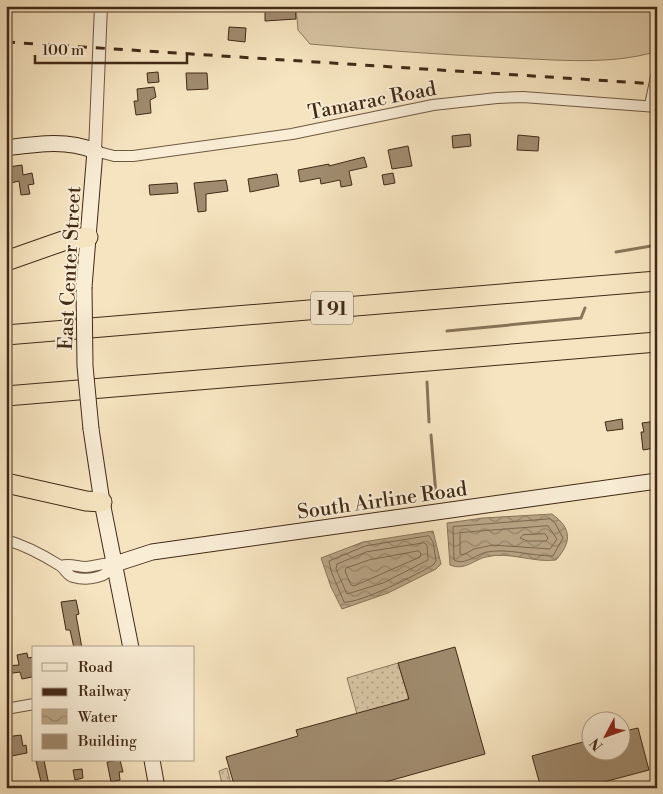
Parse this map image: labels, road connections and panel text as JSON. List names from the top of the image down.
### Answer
{
  "streets": {
    "highway": ["I 91"],
    "main road": ["East Center Street", "South Airline Road"],
    "street": ["Tamarac Road"]
  },
  "crossings": [
    ["Tamarac Road", "East Center Street"],
    ["East Center Street", "South Airline Road"]
  ],
  "legend": [
    "Road",
    "Railway",
    "Water",
    "Building"
  ],
  "scale_bar": "100 m",
  "north": "bottom left"
}
